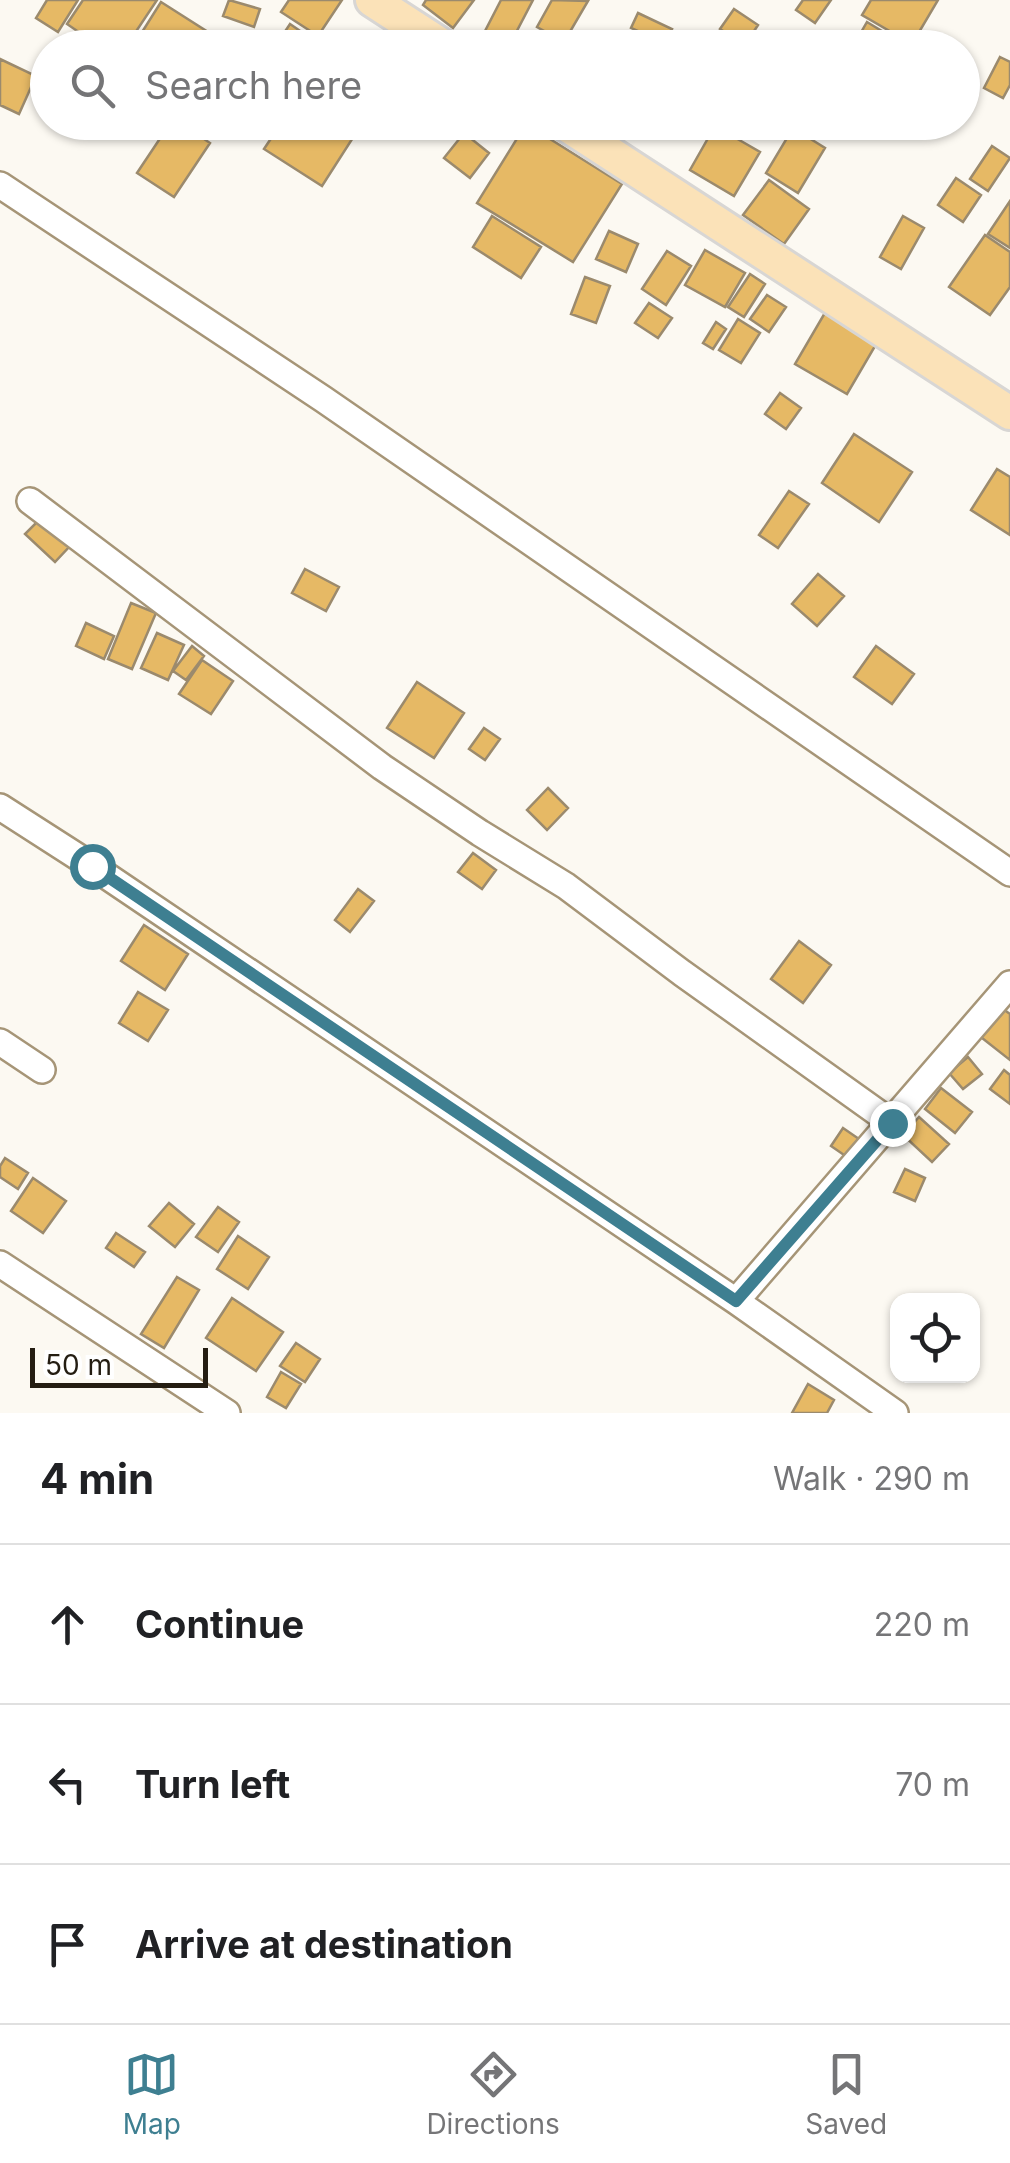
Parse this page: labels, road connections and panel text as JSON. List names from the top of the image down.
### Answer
{
  "scale_bar": "50 m",
  "page": {
    "search": "Search here",
    "scale": "50 m",
    "heading": ["4 min", "Walk · 290 m"],
    "list": [
      ["Continue", "220 m"],
      ["Turn left", "70 m"],
      "Arrive at destination"
    ],
    "nav": ["Map", "Directions", "Saved"]
  }
}
